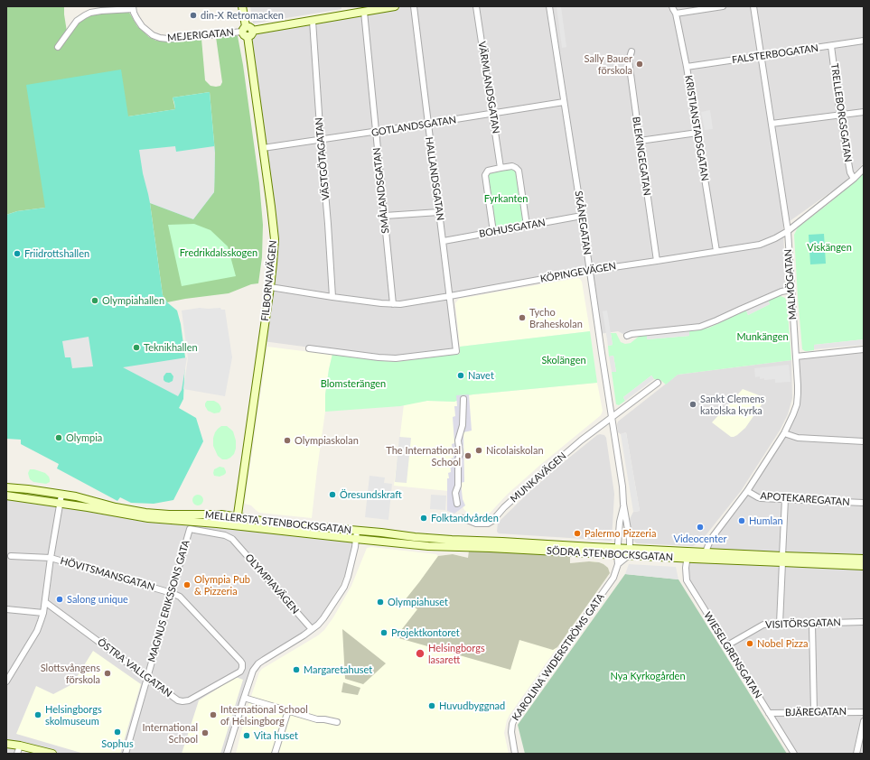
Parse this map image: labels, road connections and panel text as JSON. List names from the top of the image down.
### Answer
{
  "streets": {
    "main road": ["FILBORNAVÄGEN", "MELLERSTA STENBOCKSGATAN", "SÖDRA STENBOCKSGATAN"],
    "street": [
      "MEJERIGATAN",
      "FALSTERBOGATAN",
      "VÄRMLANDSGATAN",
      "TRELLEBORGSGATAN",
      "GOTLANDSGATAN",
      "KRISTIANSTADSGATAN",
      "BLEKINGEGATAN",
      "VÄSTGÖTAGATAN",
      "HALLANDSGATAN",
      "SMÅLANDSGATAN",
      "SKÅNEGATAN",
      "BOHUSGATAN",
      "KÖPINGEVÄGEN",
      "MALMÖGATAN",
      "MUNKAVÄGEN",
      "APOTEKAREGATAN",
      "HÖVITSMANSGATAN",
      "OLYMPIAVÄGEN",
      "MAGNUS ERIKSSONS GATA",
      "VISITÖRSGATAN",
      "WIESELGRENSGATAN",
      "KAROLINA WIDERSTRÖMS GATA",
      "ÖSTRA VALLGATAN",
      "BJÄREGATAN"
    ]
  },
  "crossings": [
    ["MEJERIGATAN", "FILBORNAVÄGEN"],
    ["FALSTERBOGATAN", "TRELLEBORGSGATAN"],
    ["FALSTERBOGATAN", "KRISTIANSTADSGATAN"],
    ["FALSTERBOGATAN", "MALMÖGATAN"],
    ["VÄRMLANDSGATAN", "GOTLANDSGATAN"],
    ["TRELLEBORGSGATAN", "KÖPINGEVÄGEN"],
    ["GOTLANDSGATAN", "VÄSTGÖTAGATAN"],
    ["GOTLANDSGATAN", "HALLANDSGATAN"],
    ["GOTLANDSGATAN", "SMÅLANDSGATAN"],
    ["GOTLANDSGATAN", "SKÅNEGATAN"],
    ["GOTLANDSGATAN", "FILBORNAVÄGEN"],
    ["KRISTIANSTADSGATAN", "KÖPINGEVÄGEN"],
    ["BLEKINGEGATAN", "KÖPINGEVÄGEN"],
    ["VÄSTGÖTAGATAN", "KÖPINGEVÄGEN"],
    ["HALLANDSGATAN", "BOHUSGATAN"],
    ["HALLANDSGATAN", "KÖPINGEVÄGEN"],
    ["SMÅLANDSGATAN", "KÖPINGEVÄGEN"],
    ["SKÅNEGATAN", "BOHUSGATAN"],
    ["SKÅNEGATAN", "KÖPINGEVÄGEN"],
    ["SKÅNEGATAN", "MUNKAVÄGEN"],
    ["SKÅNEGATAN", "SÖDRA STENBOCKSGATAN"],
    ["SKÅNEGATAN", "KAROLINA WIDERSTRÖMS GATA"],
    ["KÖPINGEVÄGEN", "FILBORNAVÄGEN"],
    ["KÖPINGEVÄGEN", "MALMÖGATAN"],
    ["FILBORNAVÄGEN", "MELLERSTA STENBOCKSGATAN"],
    ["MALMÖGATAN", "APOTEKAREGATAN"],
    ["MALMÖGATAN", "SÖDRA STENBOCKSGATAN"],
    ["MELLERSTA STENBOCKSGATAN", "SÖDRA STENBOCKSGATAN"],
    ["SÖDRA STENBOCKSGATAN", "WIESELGRENSGATAN"],
    ["HÖVITSMANSGATAN", "MAGNUS ERIKSSONS GATA"],
    ["HÖVITSMANSGATAN", "ÖSTRA VALLGATAN"],
    ["OLYMPIAVÄGEN", "MAGNUS ERIKSSONS GATA"],
    ["MAGNUS ERIKSSONS GATA", "ÖSTRA VALLGATAN"],
    ["VISITÖRSGATAN", "WIESELGRENSGATAN"],
    ["WIESELGRENSGATAN", "BJÄREGATAN"]
  ],
  "parks": [
    "Fyrkanten",
    "Viskängen",
    "Fredrikdalsskogen",
    "Munkängen",
    "Skolängen",
    "Blomsterängen",
    "Nya Kyrkogården"
  ],
  "places": [
    "din-X Retromacken",
    "Sally Bauer förskola",
    "Friidrottshallen",
    "Olympiahallen",
    "Tycho Braheskolan",
    "Teknikhallen",
    "Navet",
    "Sankt Clemens katolska kyrka",
    "Olympia",
    "Olympiaskolan",
    "Nicolaiskolan",
    "The International School",
    "Öresundskraft",
    "Folktandvården",
    "Humlan",
    "Videocenter",
    "Palermo Pizzeria",
    "Olympia Pub & Pizzeria",
    "Salong unique",
    "Olympiahuset",
    "Projektkontoret",
    "Nobel Pizza",
    "Helsingborgs lasarett",
    "Margaretahuset",
    "Slottsvångens förskola",
    "Huvudbyggnad",
    "Helsingborgs skolmuseum",
    "International School of Helsingborg",
    "Sophus",
    "International School",
    "Vita huset"
  ]
}
